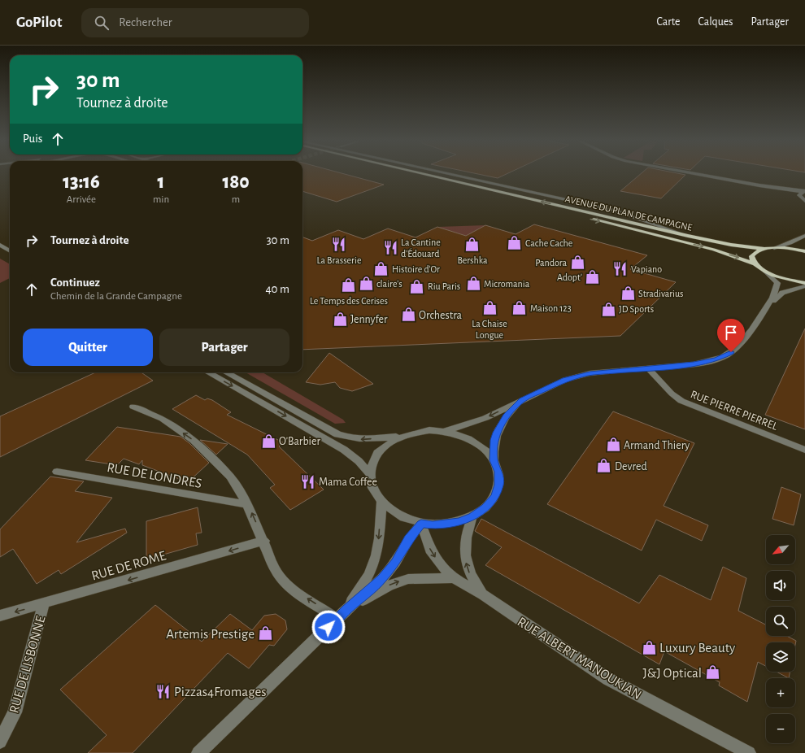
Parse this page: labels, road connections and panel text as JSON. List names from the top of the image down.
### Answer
{
  "streets": {
    "main road": ["AVENUE DU PLAN DE CAMPAGNE"],
    "street": [
      "RUE PIERRE PIERREL",
      "RUE DE LONDRES",
      "RUE DE ROME",
      "RUE ALBERT MANOUKIAN",
      "RUE DE LISBONNE"
    ]
  },
  "crossings": [
    ["RUE DE ROME", "RUE DE LISBONNE"]
  ],
  "one_way": ["RUE DE ROME"],
  "places": {
    "shop": [
      "Cache Cache",
      "Bershka",
      "Pandora",
      "Histoire d'Or",
      "Adopt'",
      "claire's",
      "Micromania",
      "Le Temps des Cerises",
      "Riu Paris",
      "Stradivarius",
      "La Chaise Longue",
      "Maison 123",
      "JD Sports",
      "Orchestra",
      "Jennyfer",
      "O'Barbier",
      "Armand Thiery",
      "Devred",
      "Artemis Prestige",
      "Luxury Beauty",
      "J&J Optical"
    ],
    "restaurant": [
      "La Brasserie",
      "La Cantine d'Édouard",
      "Vapiano",
      "Mama Coffee",
      "Pizzas4Fromages"
    ]
  },
  "north": "bottom left",
  "page": {
    "header": "GoPilot",
    "search": "Rechercher",
    "nav": ["Carte", "Calques", "Partager"],
    "turn": ["30 m", "Tournez à droite"],
    "then": "Puis",
    "eta": [
      "13:16",
      "Arrivée",
      "1",
      "min",
      "180",
      "m"
    ],
    "list": [
      {
        "name": "Tournez à droite",
        "value": "30 m"
      },
      {
        "name": "Continuez",
        "note": "Chemin de la Grande Campagne",
        "value": "40 m"
      }
    ],
    "buttons": ["Quitter", "Partager"],
    "map_buttons": ["+", "−"]
  }
}
